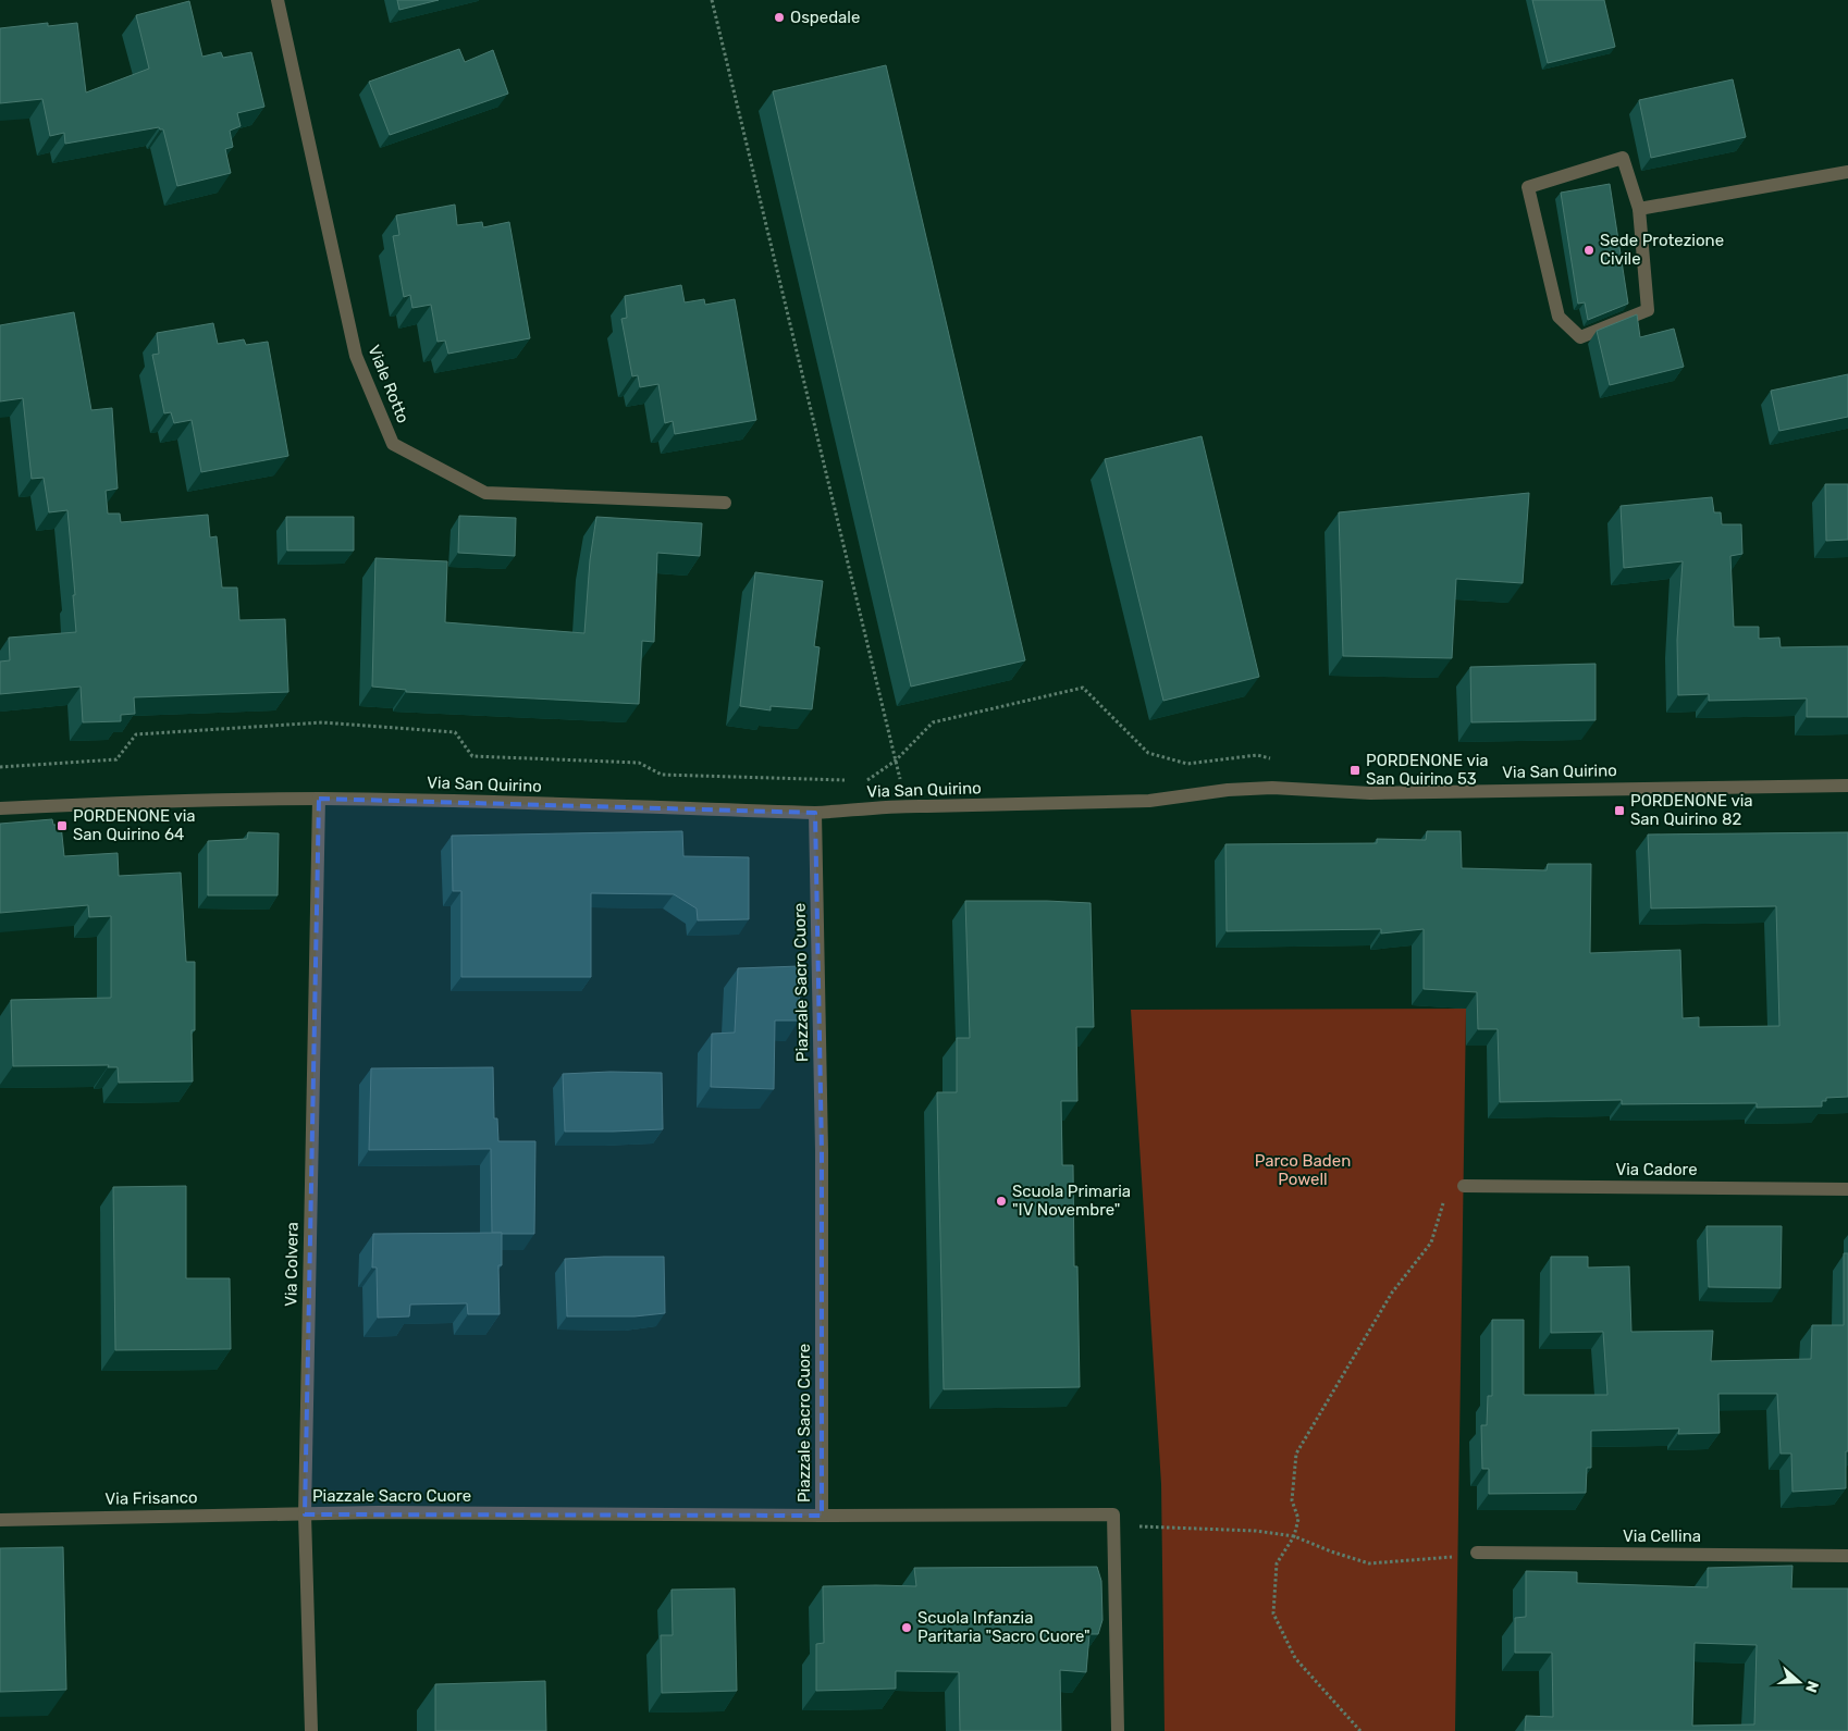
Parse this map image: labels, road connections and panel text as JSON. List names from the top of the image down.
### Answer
{
  "streets": {
    "street": [
      "Viale Rotto",
      "Via San Quirino",
      "Piazzale Sacro Cuore",
      "Via Cadore",
      "Via Colvera",
      "Via Frisanco",
      "Via Cellina"
    ]
  },
  "crossings": [
    ["Via San Quirino", "Piazzale Sacro Cuore"],
    ["Via San Quirino", "Via Colvera"],
    ["Piazzale Sacro Cuore", "Via Colvera"],
    ["Piazzale Sacro Cuore", "Via Frisanco"],
    ["Via Colvera", "Via Frisanco"]
  ],
  "parks": ["Parco Baden Powell"],
  "places": {
    "other": [
      "Ospedale",
      "Sede Protezione Civile",
      "Scuola Primaria \"IV Novembre\"",
      "Scuola Infanzia Paritaria \"Sacro Cuore\""
    ],
    "transit": ["PORDENONE via San Quirino 53", "PORDENONE via San Quirino 82", "PORDENONE via San Quirino 64"]
  },
  "north": "right"
}
